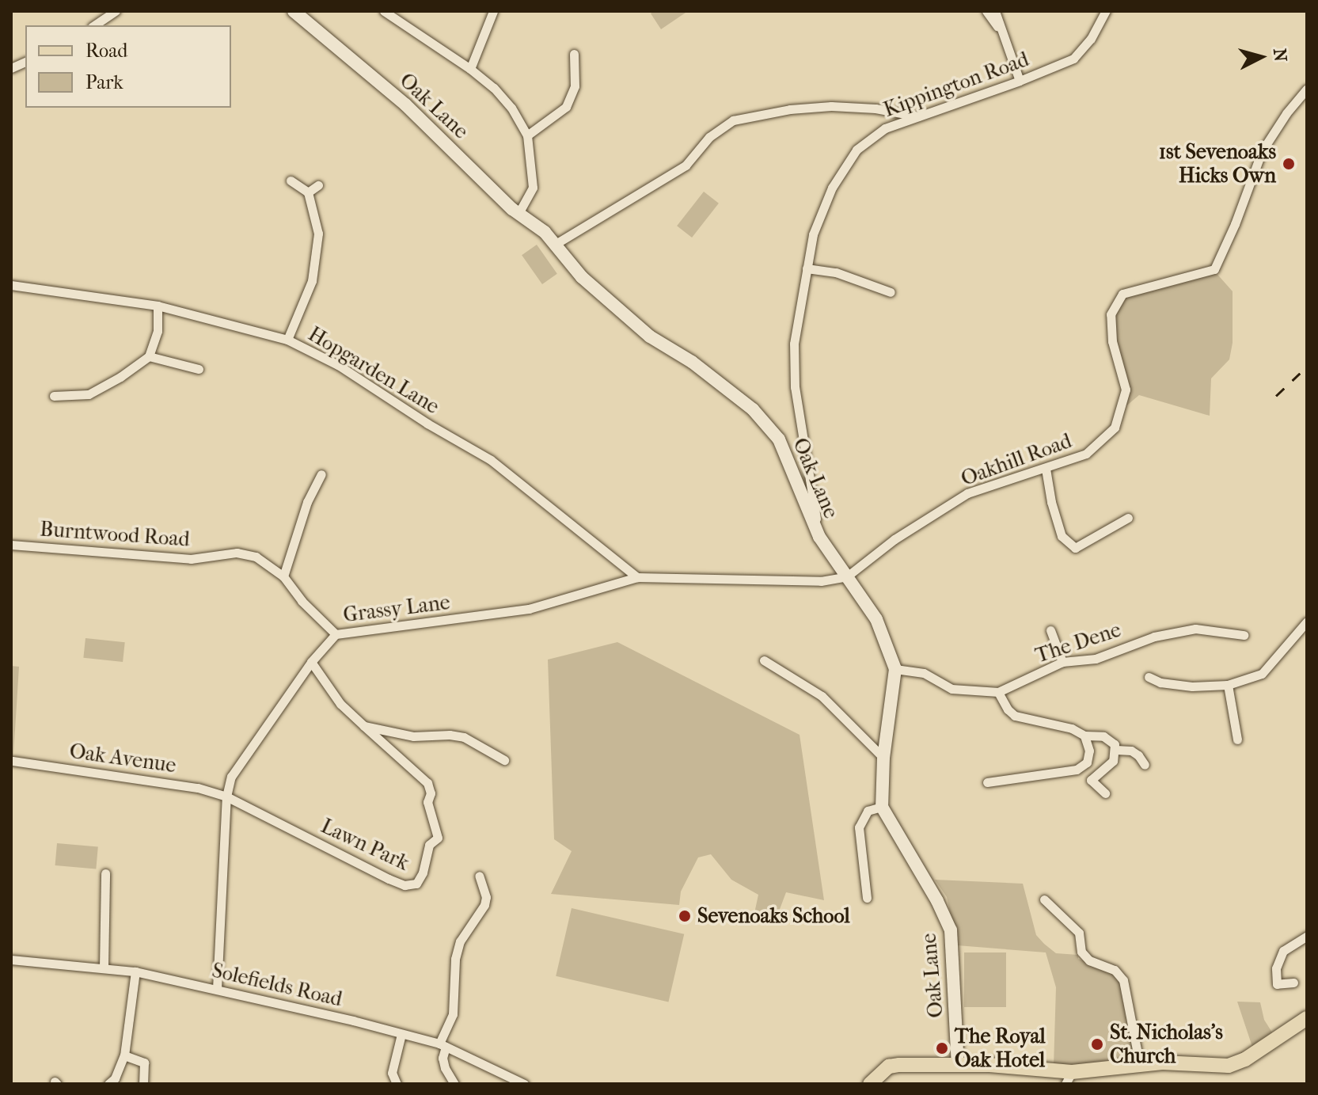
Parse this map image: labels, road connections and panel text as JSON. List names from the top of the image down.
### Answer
{
  "streets": {
    "street": [
      "Kippington Road",
      "Oak Lane",
      "Hopgarden Lane",
      "Oakhill Road",
      "Burntwood Road",
      "Grassy Lane",
      "The Dene",
      "Oak Avenue",
      "Lawn Park",
      "Solefields Road"
    ]
  },
  "crossings": [
    ["Kippington Road", "Oak Lane"],
    ["Oak Lane", "Oakhill Road"],
    ["Oak Lane", "Grassy Lane"],
    ["Oak Lane", "The Dene"],
    ["Hopgarden Lane", "Grassy Lane"],
    ["Oakhill Road", "Grassy Lane"],
    ["Burntwood Road", "Grassy Lane"],
    ["Grassy Lane", "Oak Avenue"],
    ["Grassy Lane", "Lawn Park"],
    ["Grassy Lane", "Solefields Road"],
    ["Oak Avenue", "Lawn Park"]
  ],
  "places": [
    "1st Sevenoaks Hicks Own",
    "Sevenoaks School",
    "St. Nicholas's Church",
    "The Royal Oak Hotel"
  ],
  "legend": ["Road", "Park"],
  "north": "right"
}
